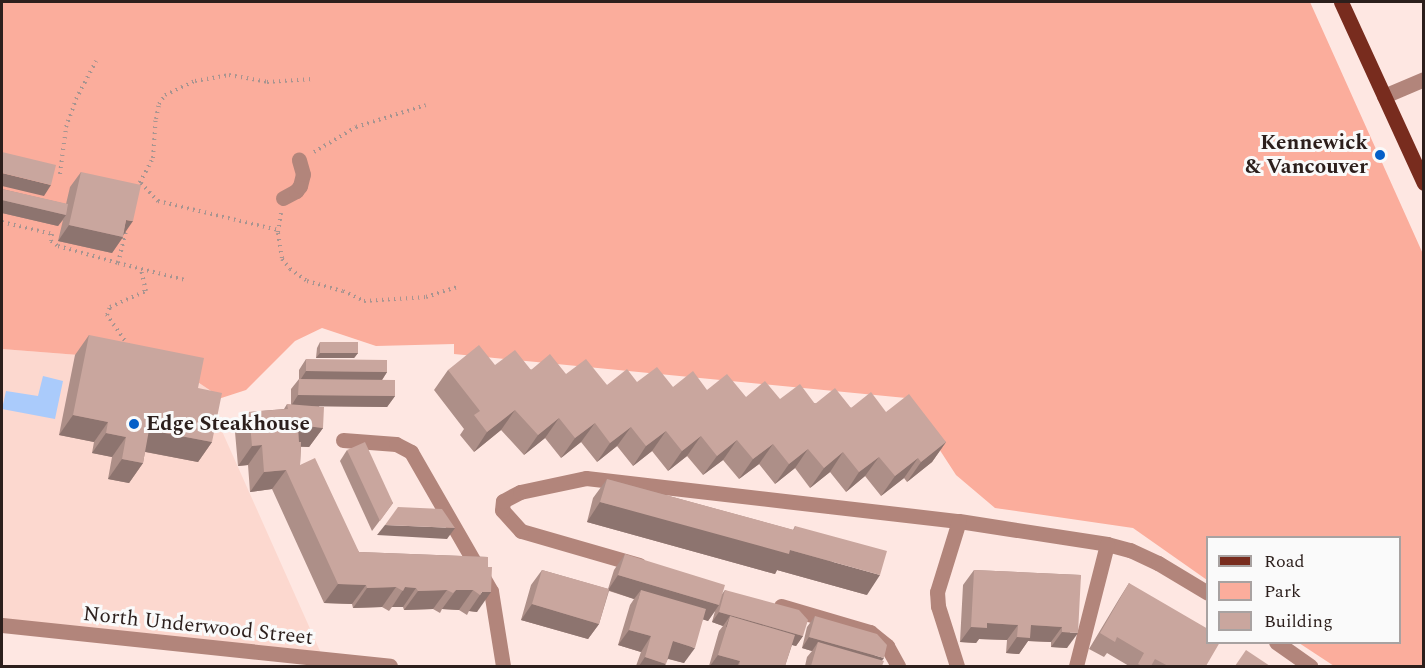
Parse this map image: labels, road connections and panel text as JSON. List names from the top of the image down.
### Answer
{
  "streets": {
    "street": ["North Underwood Street"]
  },
  "places": ["Kennewick & Vancouver", "Edge Steakhouse"],
  "legend": ["Road", "Park", "Building"]
}
